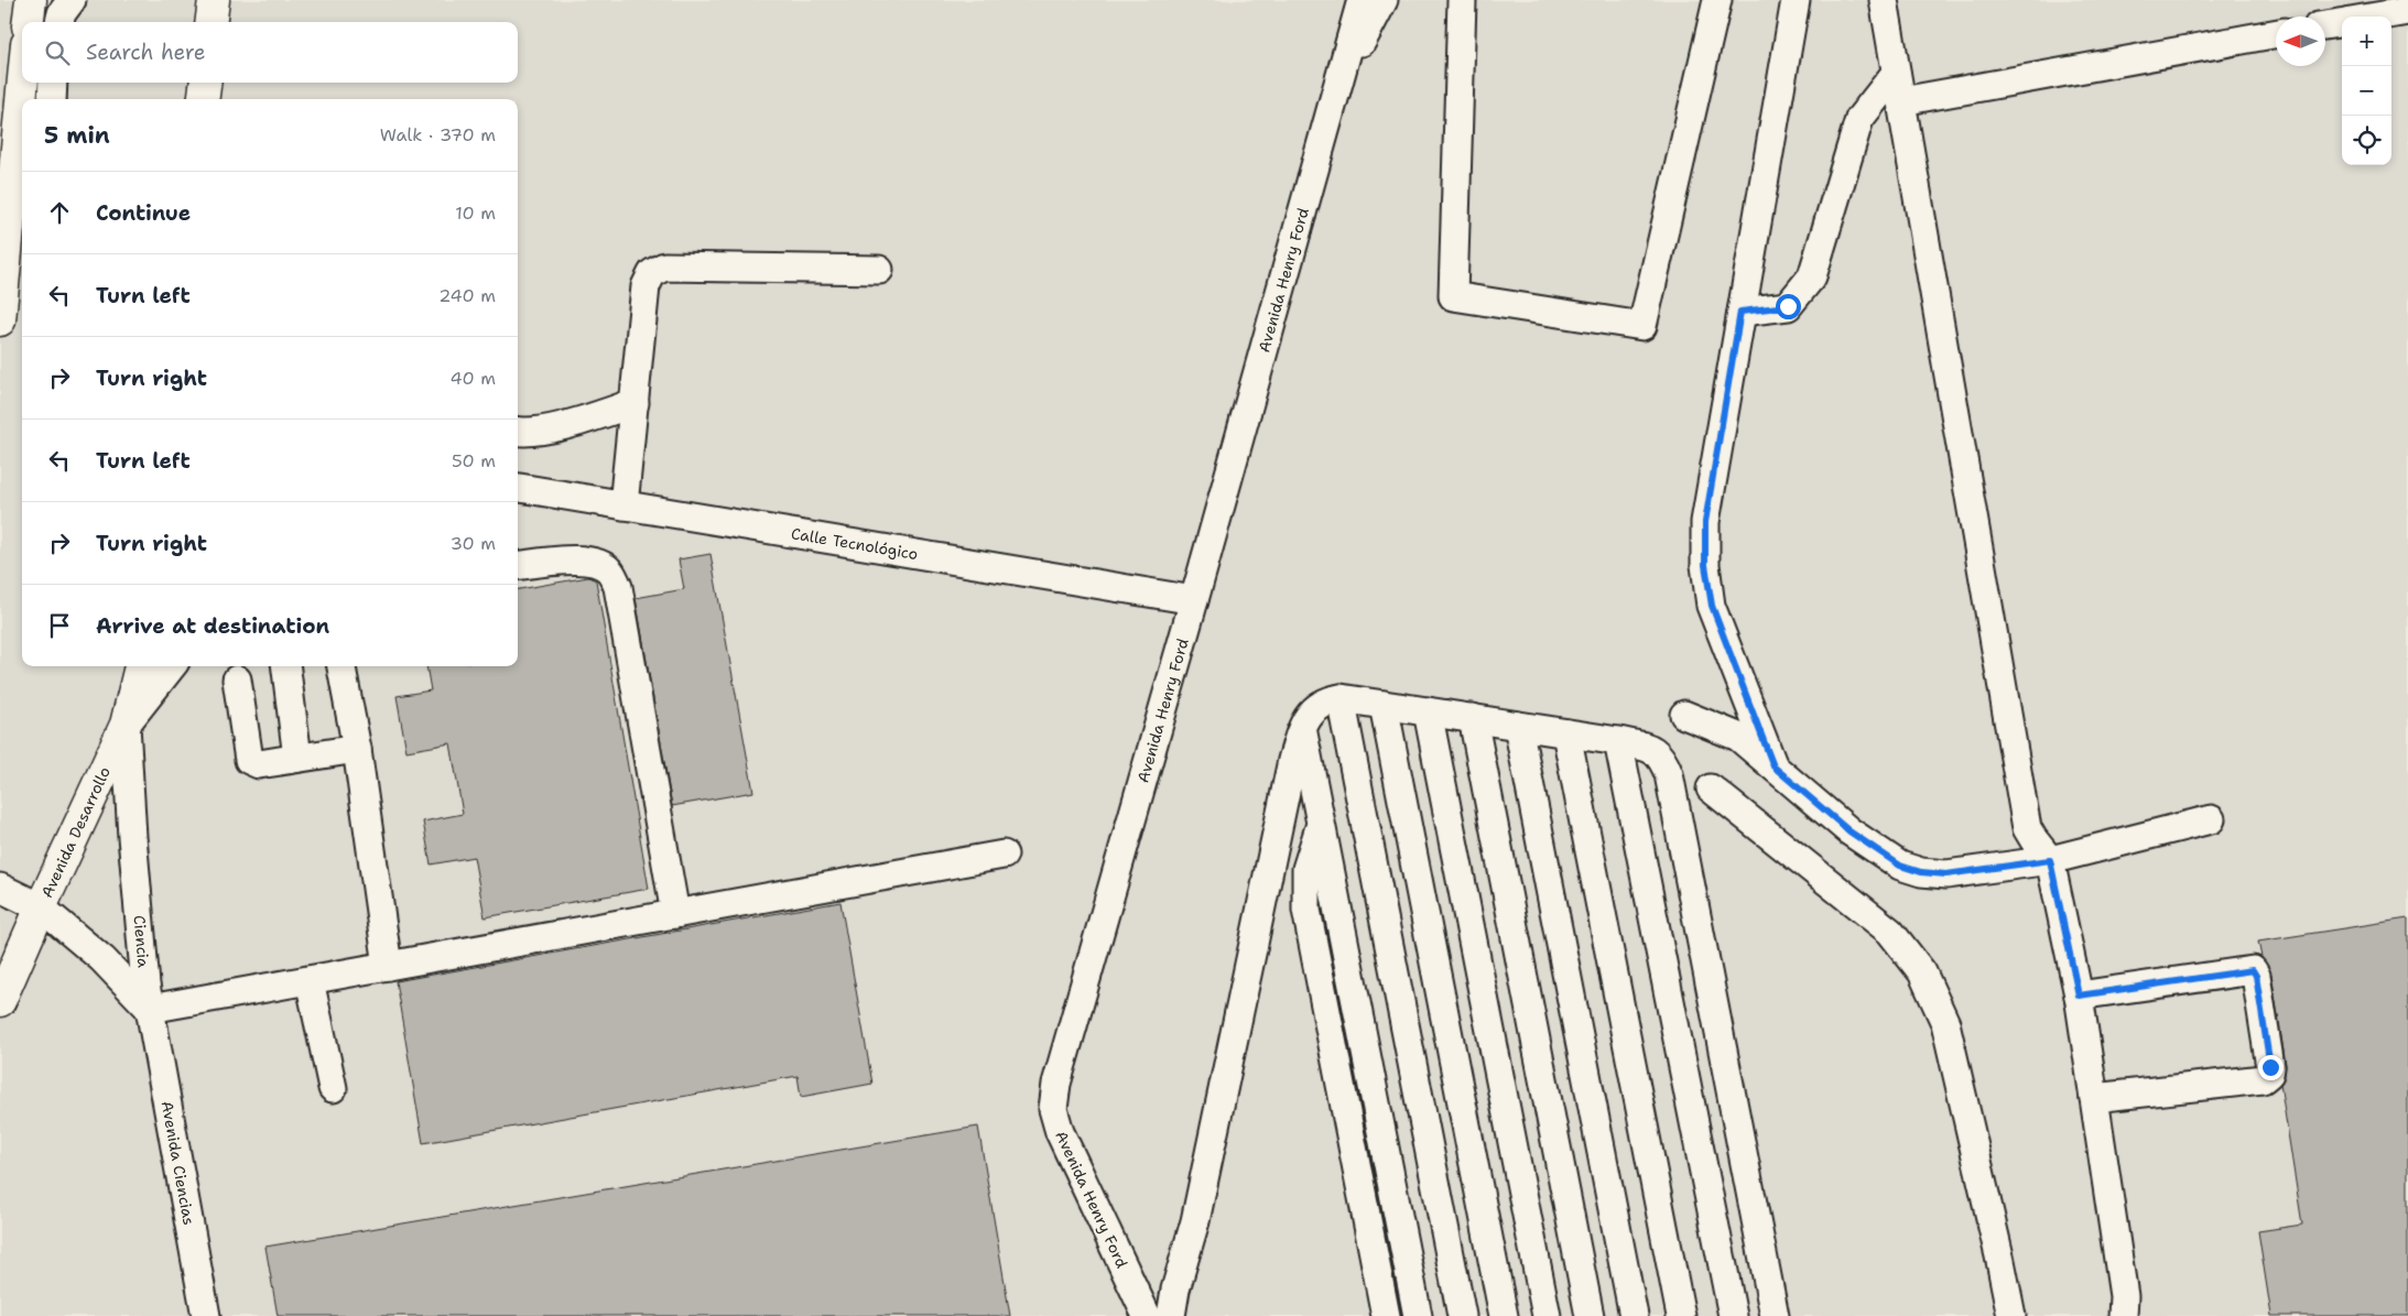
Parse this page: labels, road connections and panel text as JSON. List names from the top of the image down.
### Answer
{
  "streets": {
    "main road": ["Avenida Desarrollo"],
    "street": [
      "Avenida Henry Ford",
      "Calle Tecnológico",
      "Ciencia",
      "Avenida Ciencias"
    ]
  },
  "crossings": [
    ["Avenida Henry Ford", "Calle Tecnológico"],
    ["Avenida Desarrollo", "Ciencia"],
    ["Ciencia", "Avenida Ciencias"]
  ],
  "north": "left",
  "page": {
    "map_buttons": ["+", "−"],
    "search": "Search here",
    "heading": ["5 min", "Walk · 370 m"],
    "list": [
      ["Continue", "10 m"],
      ["Turn left", "240 m"],
      ["Turn right", "40 m"],
      ["Turn left", "50 m"],
      ["Turn right", "30 m"],
      "Arrive at destination"
    ]
  }
}
